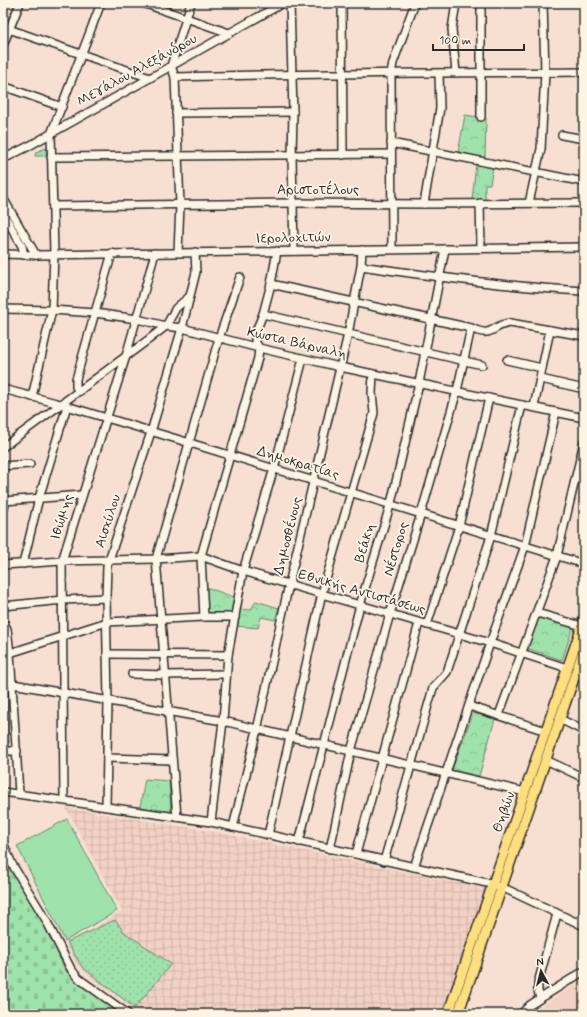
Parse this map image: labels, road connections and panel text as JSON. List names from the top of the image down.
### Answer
{
  "streets": {
    "main road": ["Θηβών"],
    "street": [
      "Μεγάλου Αλεξάνδρου",
      "Αριστοτέλους",
      "Ιερολοχιτών",
      "Κώστα Βάρναλη",
      "Δημοκρατίας",
      "Ιθώμης",
      "Αισχύλου",
      "Δημοσθένους",
      "Βεάκη",
      "Νέστορος",
      "Εθνικής Αντιστάσεως"
    ]
  },
  "crossings": [
    ["Ιερολοχιτών", "Ιθώμης"],
    ["Ιερολοχιτών", "Αισχύλου"],
    ["Ιερολοχιτών", "Δημοσθένους"],
    ["Ιερολοχιτών", "Βεάκη"],
    ["Κώστα Βάρναλη", "Ιθώμης"],
    ["Κώστα Βάρναλη", "Αισχύλου"],
    ["Κώστα Βάρναλη", "Δημοσθένους"],
    ["Κώστα Βάρναλη", "Βεάκη"],
    ["Κώστα Βάρναλη", "Νέστορος"],
    ["Δημοκρατίας", "Ιθώμης"],
    ["Δημοκρατίας", "Αισχύλου"],
    ["Δημοκρατίας", "Δημοσθένους"],
    ["Δημοκρατίας", "Βεάκη"],
    ["Δημοκρατίας", "Νέστορος"],
    ["Ιθώμης", "Εθνικής Αντιστάσεως"],
    ["Αισχύλου", "Εθνικής Αντιστάσεως"],
    ["Δημοσθένους", "Εθνικής Αντιστάσεως"],
    ["Βεάκη", "Εθνικής Αντιστάσεως"],
    ["Νέστορος", "Εθνικής Αντιστάσεως"],
    ["Εθνικής Αντιστάσεως", "Θηβών"]
  ],
  "scale_bar": "100 m",
  "north": "top"
}
